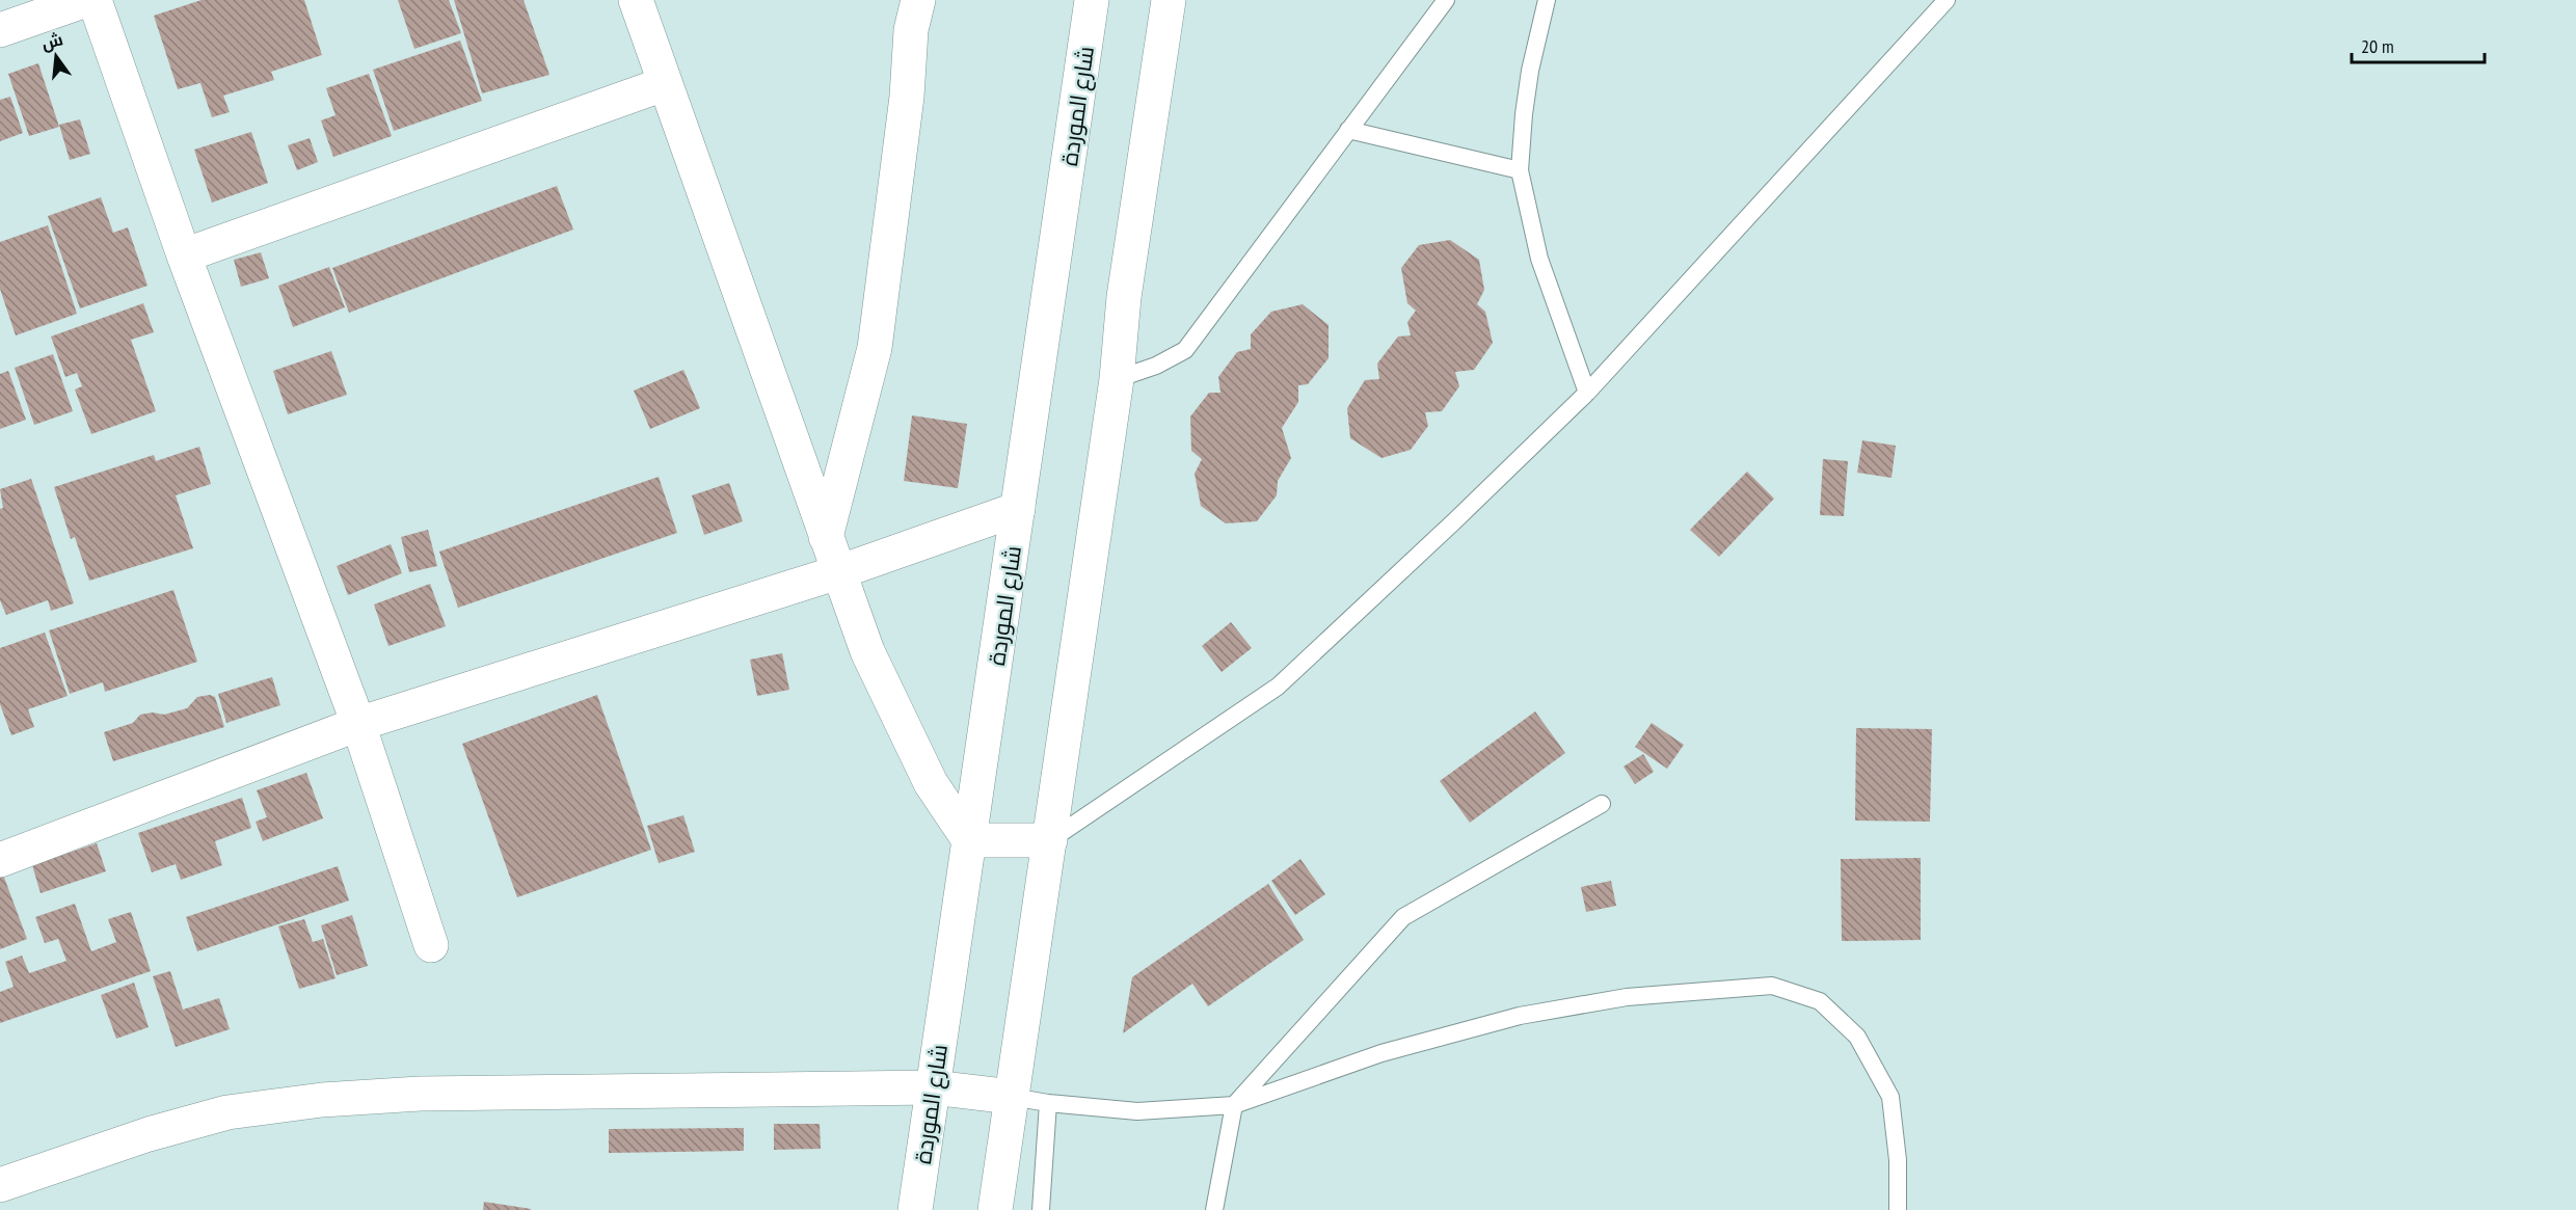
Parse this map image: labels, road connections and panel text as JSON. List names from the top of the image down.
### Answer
{
  "streets": {
    "street": ["شارع الموردة"]
  },
  "scale_bar": "20 m",
  "north": "top"
}
